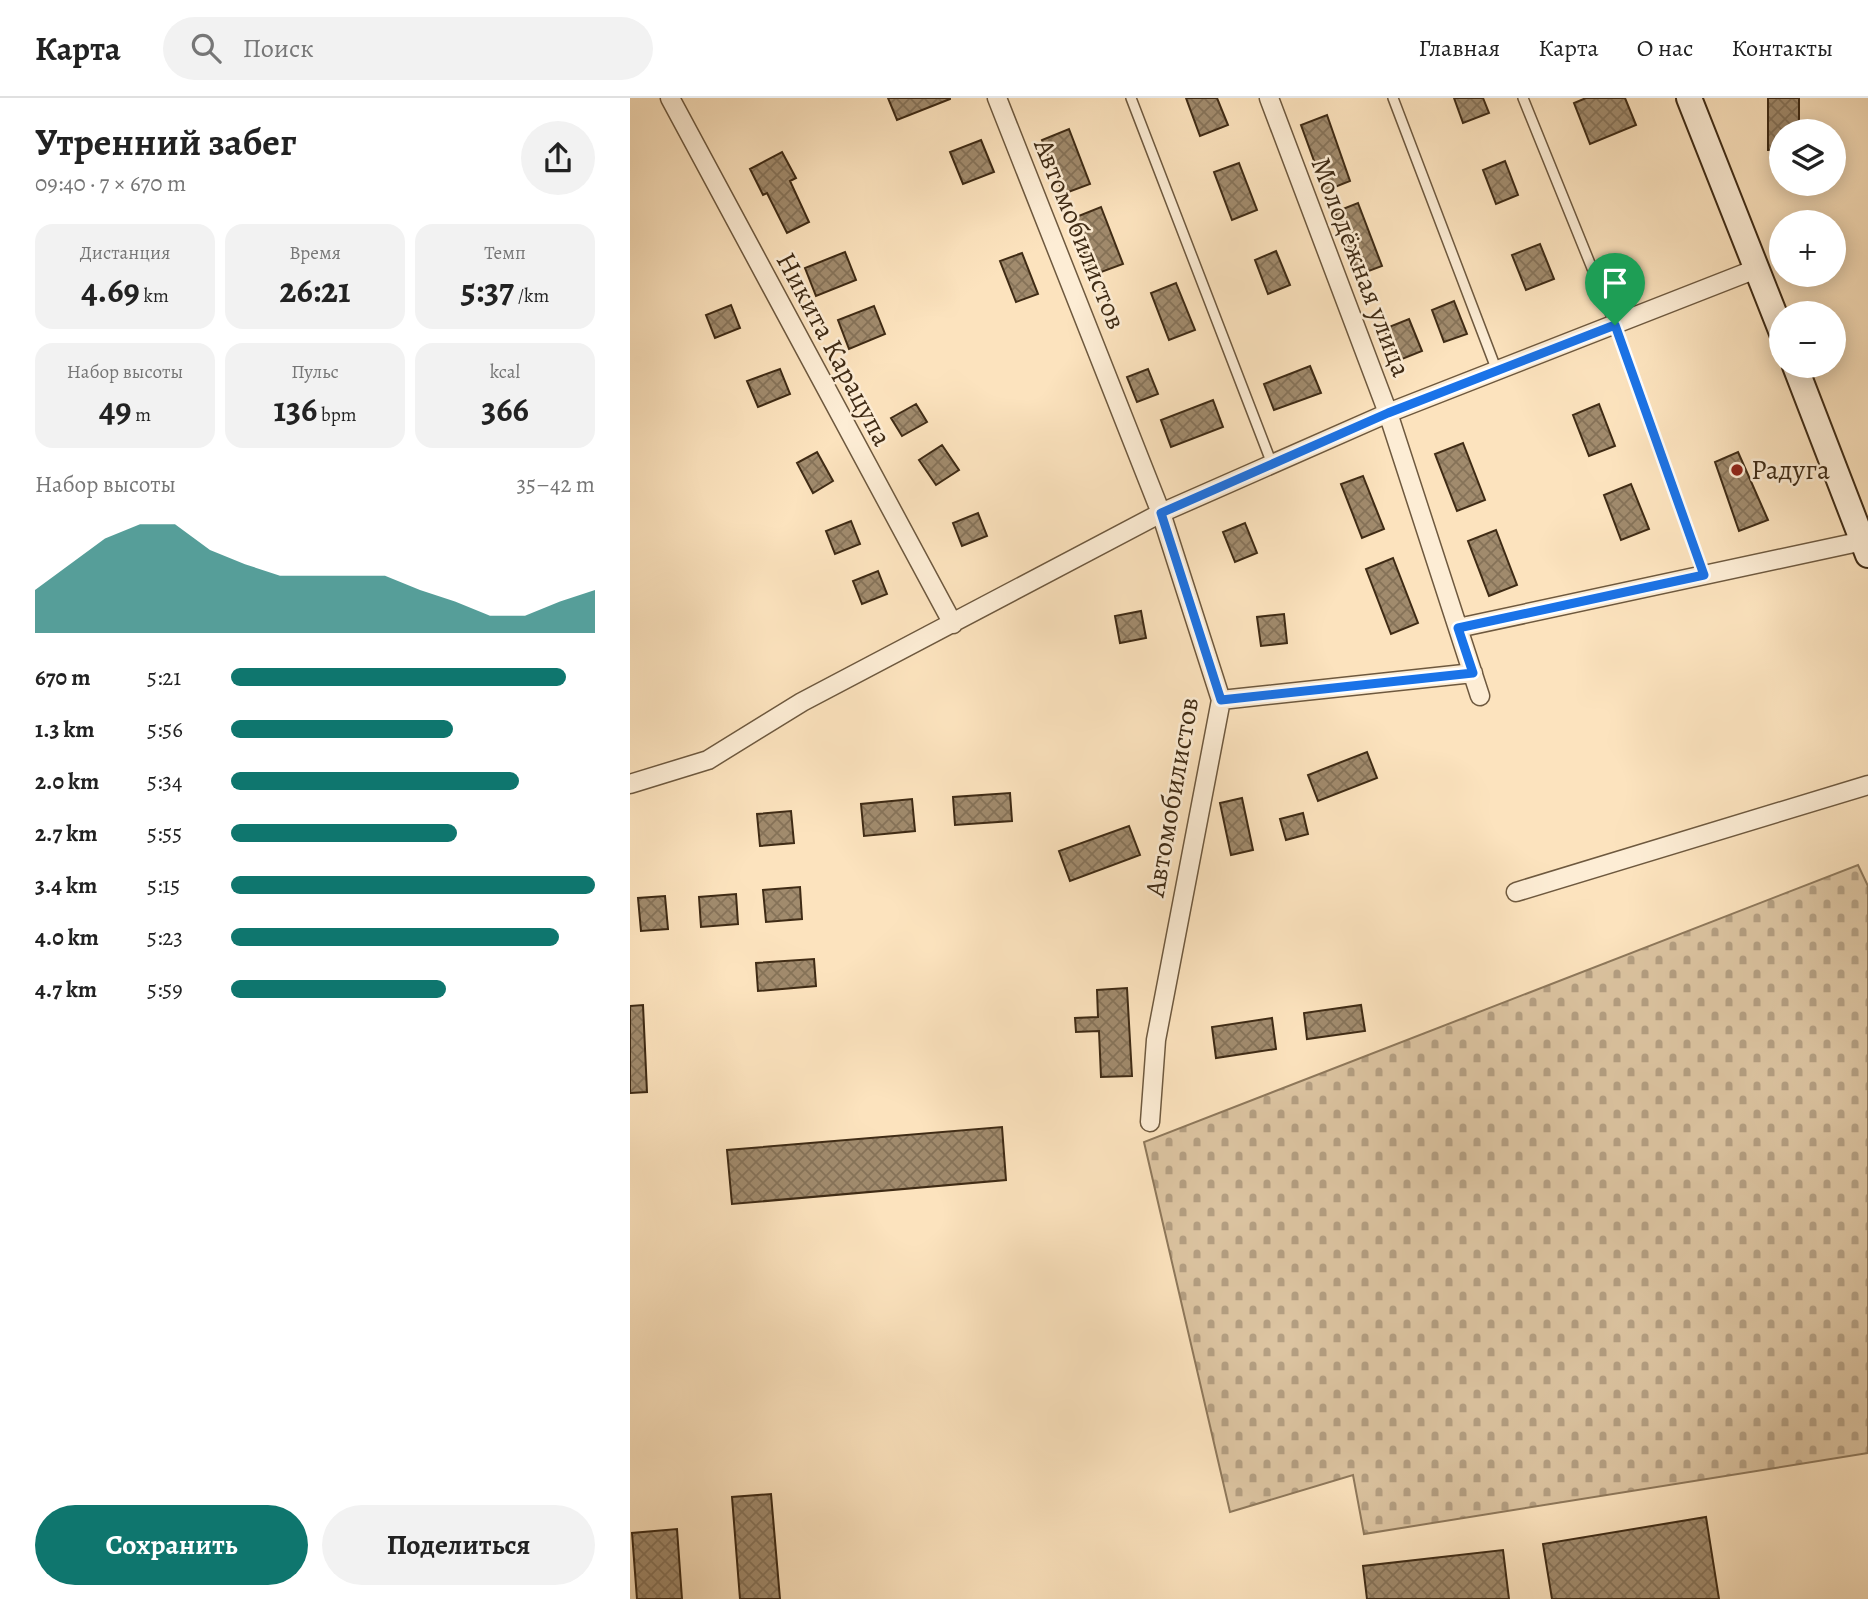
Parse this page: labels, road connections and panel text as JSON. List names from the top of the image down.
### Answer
{
  "streets": {
    "street": ["Автомобилистов", "Молодёжная улица", "Никита Карацупа"]
  },
  "places": ["Радуга"],
  "page": {
    "header": "Карта",
    "search": "Поиск",
    "nav": [
      "Главная",
      "Карта",
      "О нас",
      "Контакты"
    ],
    "heading": ["Утренний забег", "09:40 · 7 × 670 m"],
    "map_buttons": ["+", "−"],
    "stats": [
      ["Дистанция", "4.69 km"],
      ["Время", "26:21"],
      ["Темп", "5:37 /km"],
      ["Набор высоты", "49 m"],
      ["Пульс", "136 bpm"],
      ["kcal", "366"]
    ],
    "chart": ["Набор высоты", "35–42 m"],
    "list": [
      {
        "name": "670 m",
        "note": "5:21"
      },
      {
        "name": "1.3 km",
        "note": "5:56"
      },
      {
        "name": "2.0 km",
        "note": "5:34"
      },
      {
        "name": "2.7 km",
        "note": "5:55"
      },
      {
        "name": "3.4 km",
        "note": "5:15"
      },
      {
        "name": "4.0 km",
        "note": "5:23"
      },
      {
        "name": "4.7 km",
        "note": "5:59"
      }
    ],
    "buttons": ["Сохранить", "Поделиться"]
  }
}
